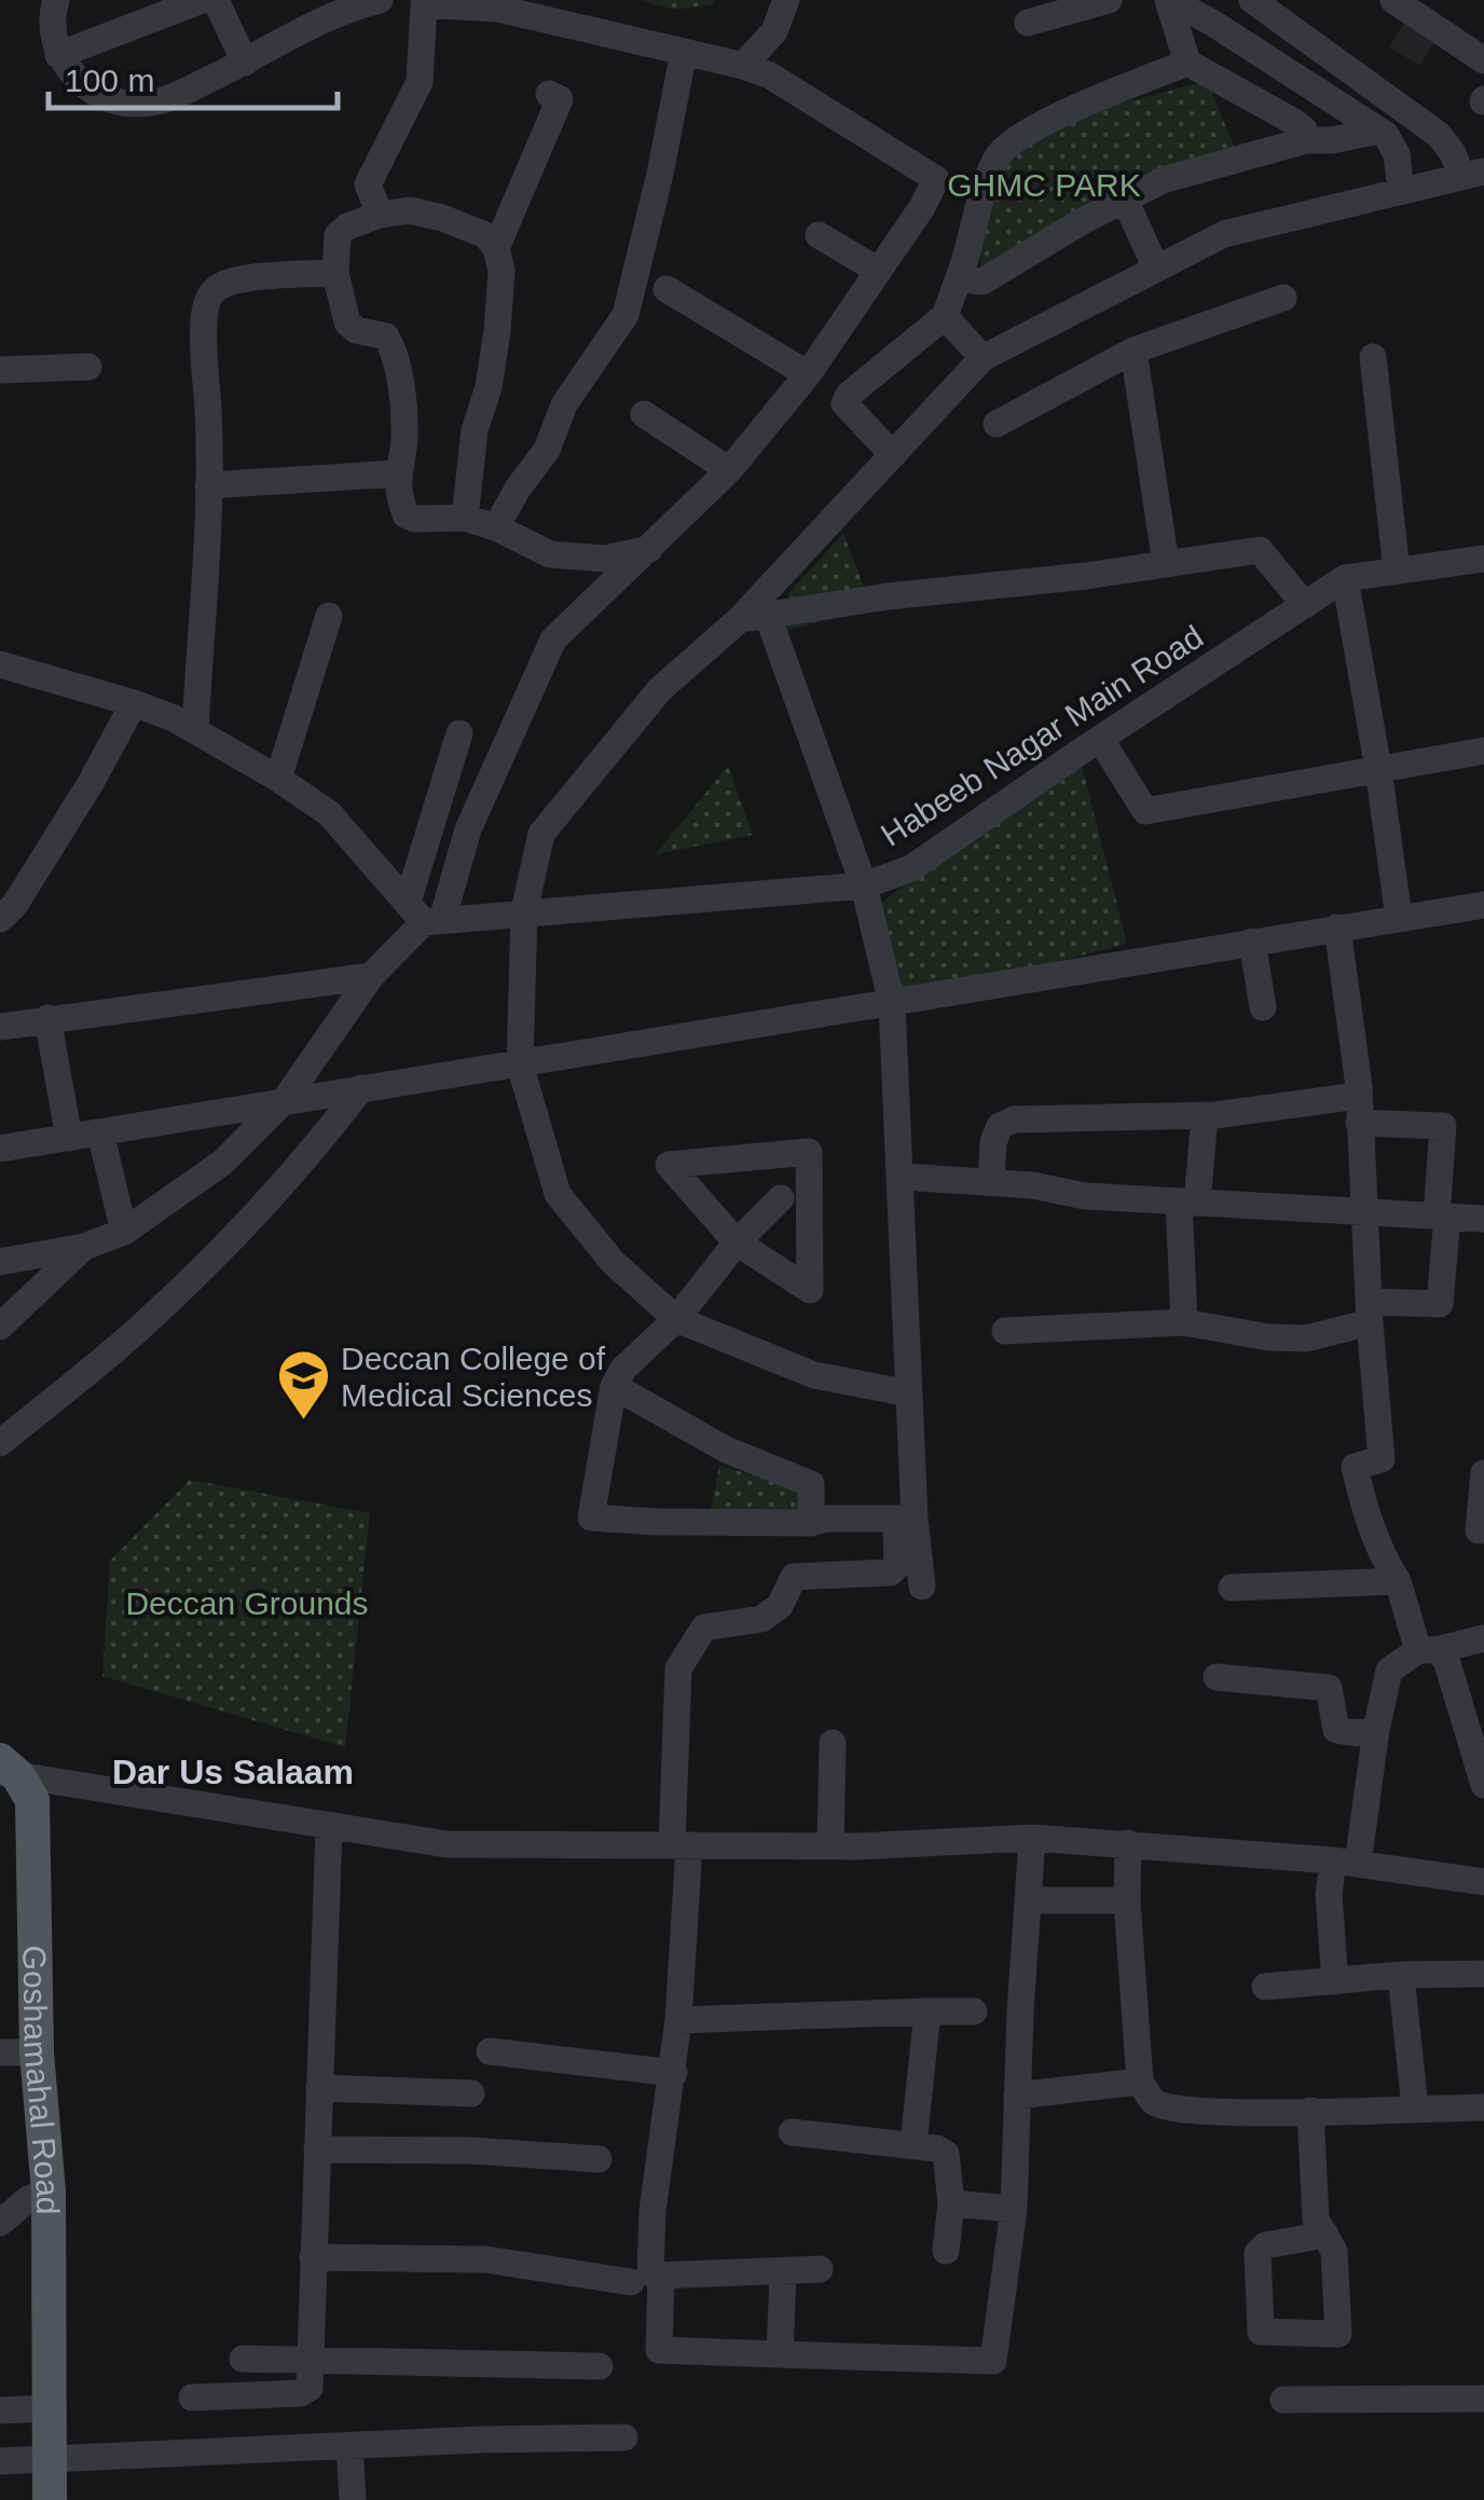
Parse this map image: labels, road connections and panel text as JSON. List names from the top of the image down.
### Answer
{
  "streets": {
    "main road": ["Goshamahal Road"],
    "street": ["Habeeb Nagar Main Road"]
  },
  "districts": ["Dar Us Salaam"],
  "parks": ["GHMC PARK", "Deccan Grounds"],
  "places": {
    "school or university": ["Deccan College of Medical Sciences"]
  },
  "scale_bar": "100 m"
}
